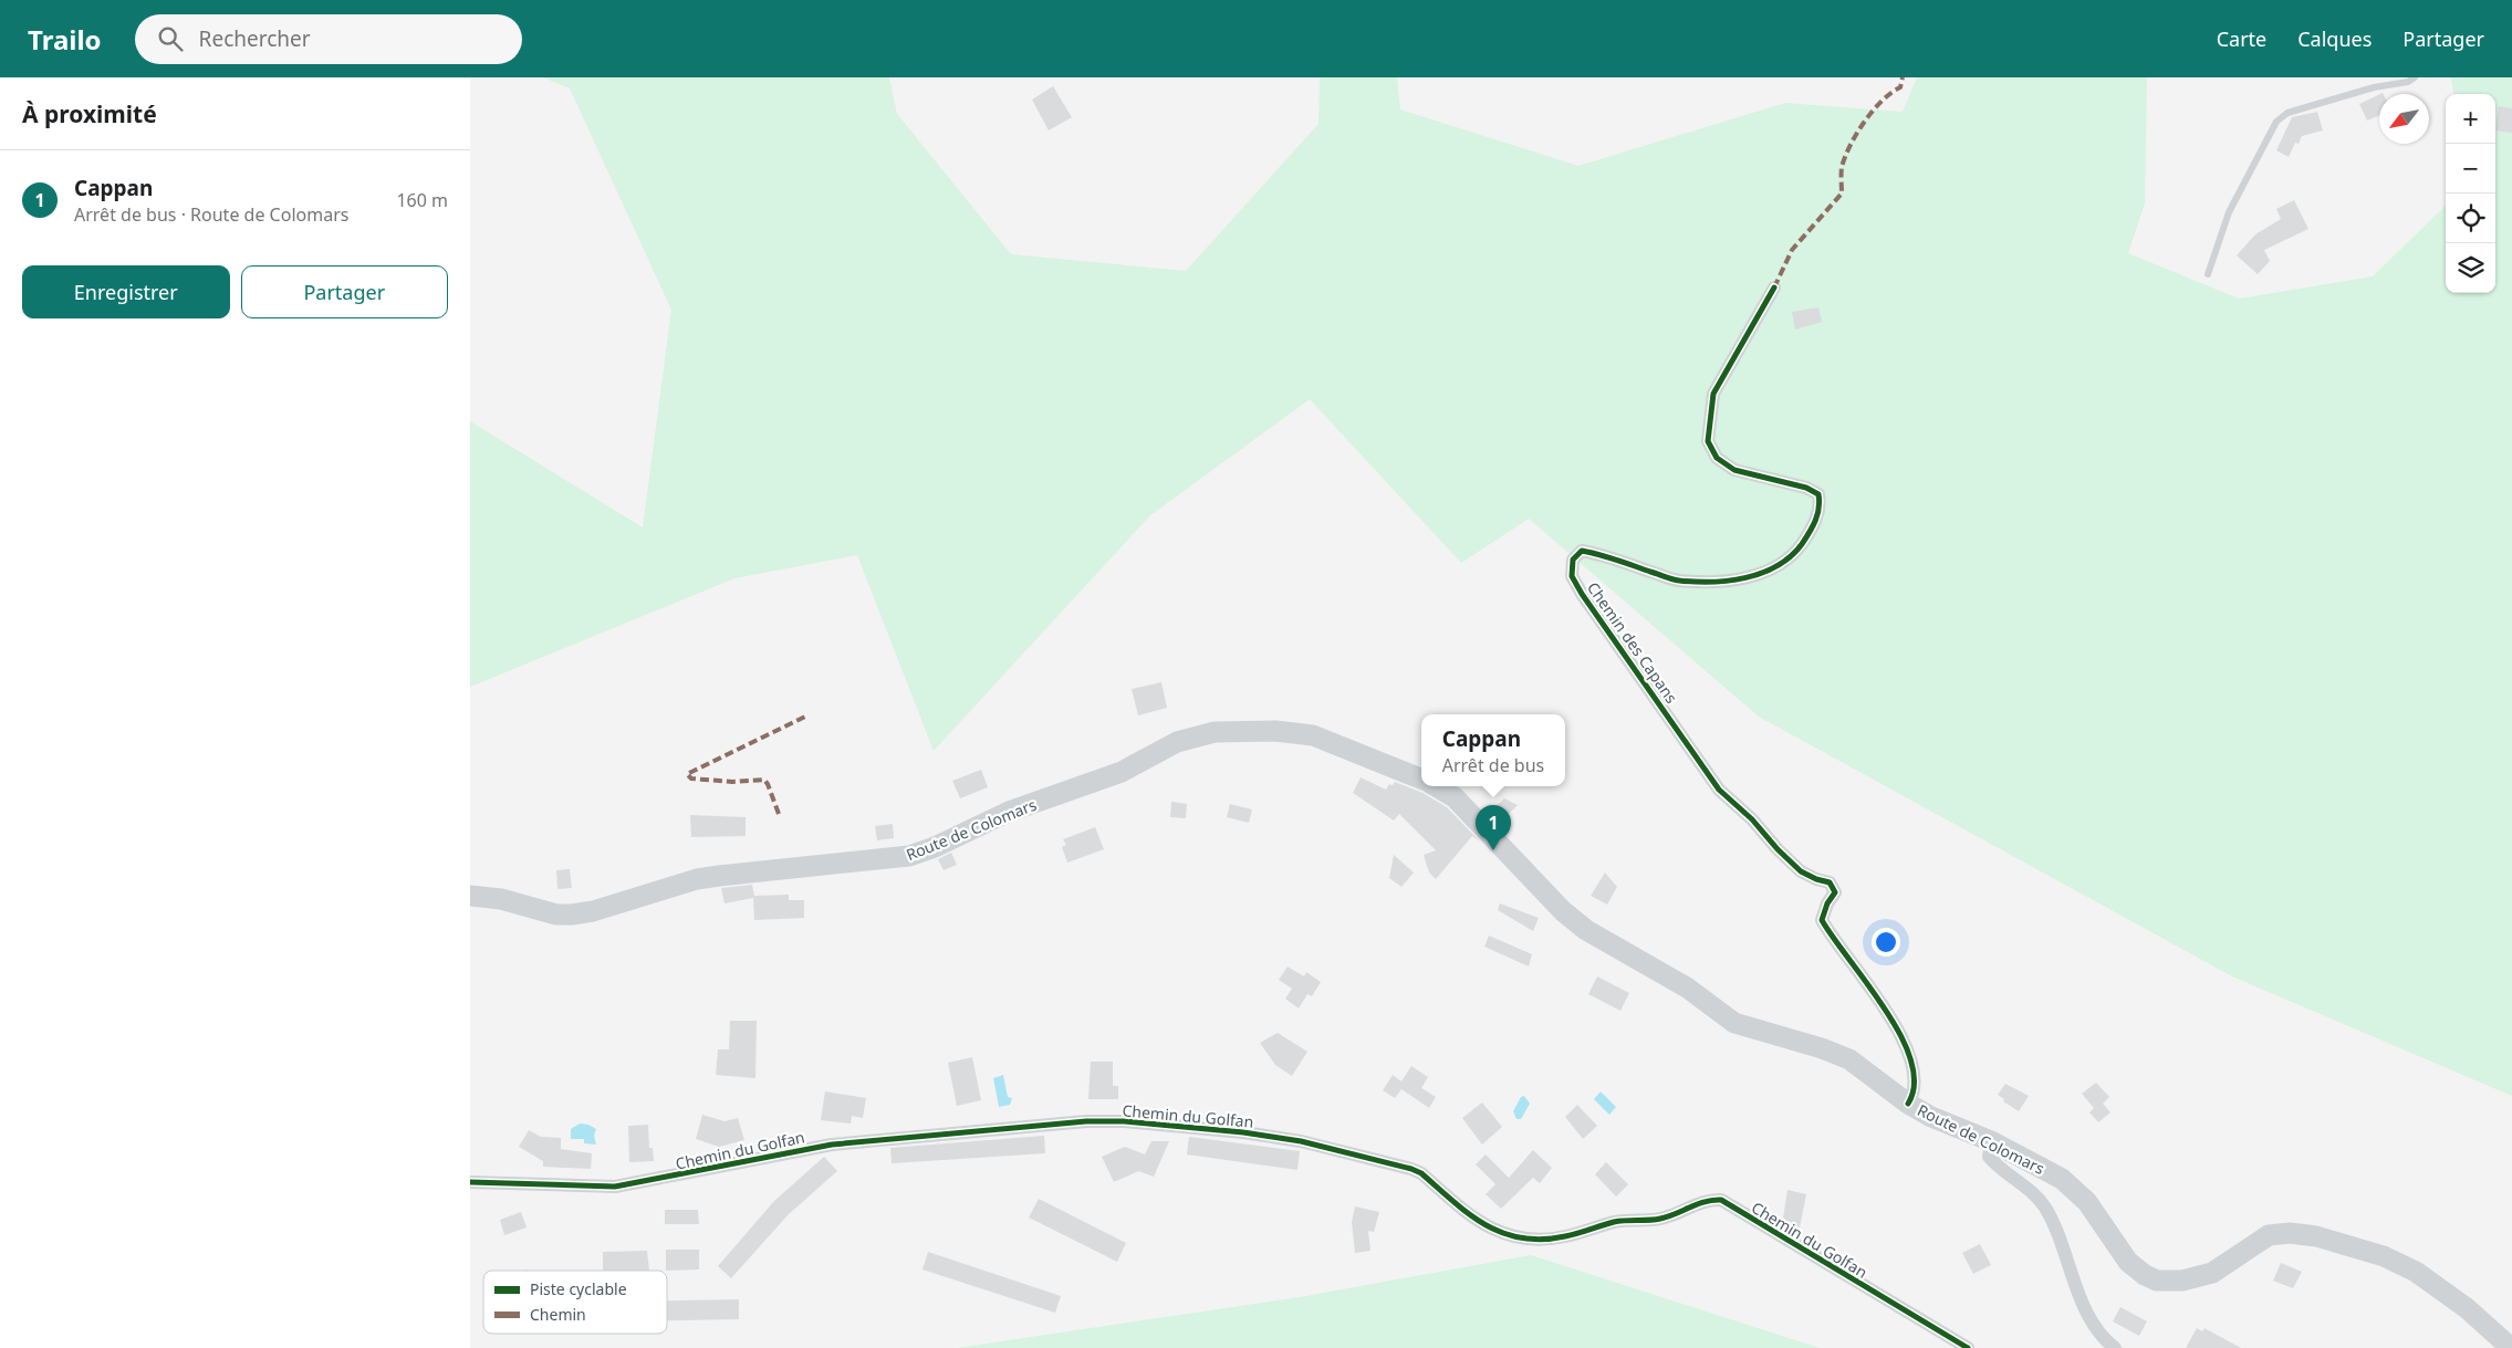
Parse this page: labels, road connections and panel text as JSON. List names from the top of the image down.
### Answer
{
  "streets": {
    "main road": ["Route de Colomars"],
    "street": ["Chemin des Capans", "Chemin du Golfan"]
  },
  "crossings": [
    ["Chemin des Capans", "Route de Colomars"]
  ],
  "legend": ["Piste cyclable", "Chemin"],
  "north": "bottom left",
  "page": {
    "header": "Trailo",
    "search": "Rechercher",
    "nav": ["Carte", "Calques", "Partager"],
    "heading": "À proximité",
    "map_buttons": ["+", "−"],
    "list": [
      {
        "mark": "1",
        "name": "Cappan",
        "note": "Arrêt de bus · Route de Colomars",
        "value": "160 m"
      }
    ],
    "buttons": ["Enregistrer", "Partager"],
    "popup": ["Cappan", "Arrêt de bus"],
    "pins": "1"
  }
}
